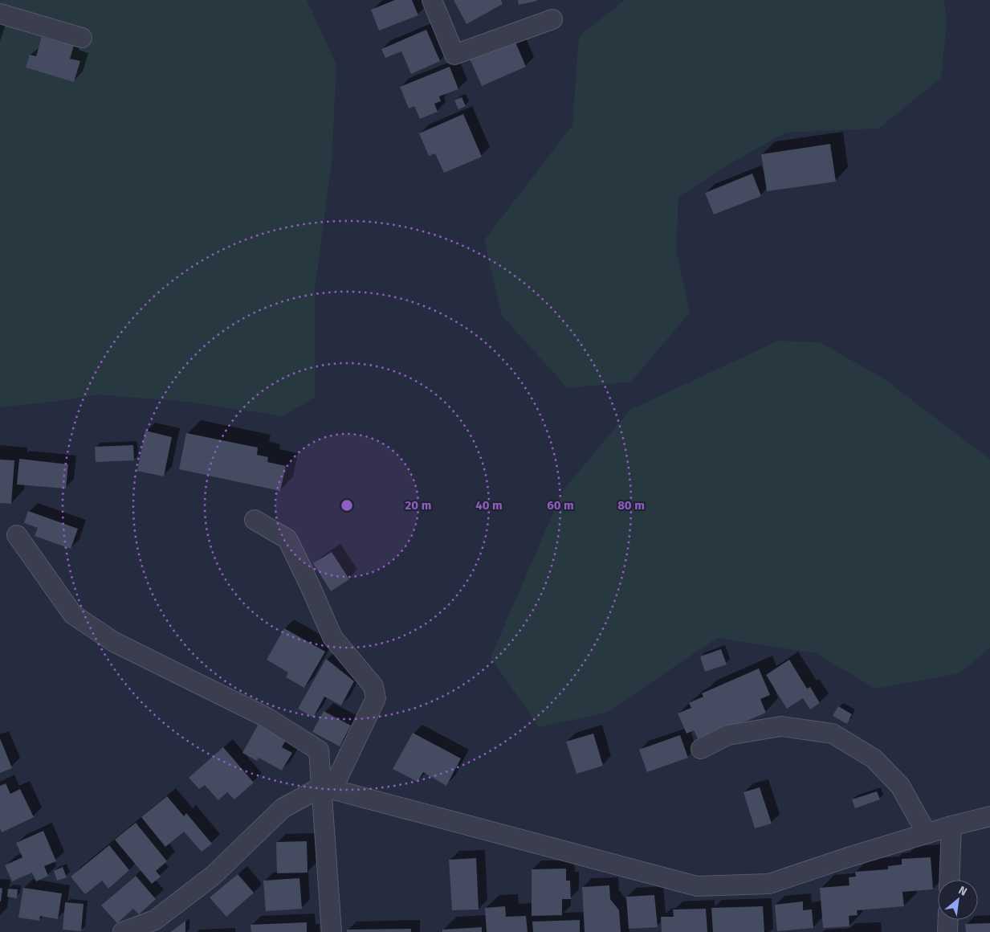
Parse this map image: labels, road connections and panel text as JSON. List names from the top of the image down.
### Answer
{
  "north": "top right",
  "rings": [
    "20 m",
    "40 m",
    "60 m",
    "80 m"
  ]
}
